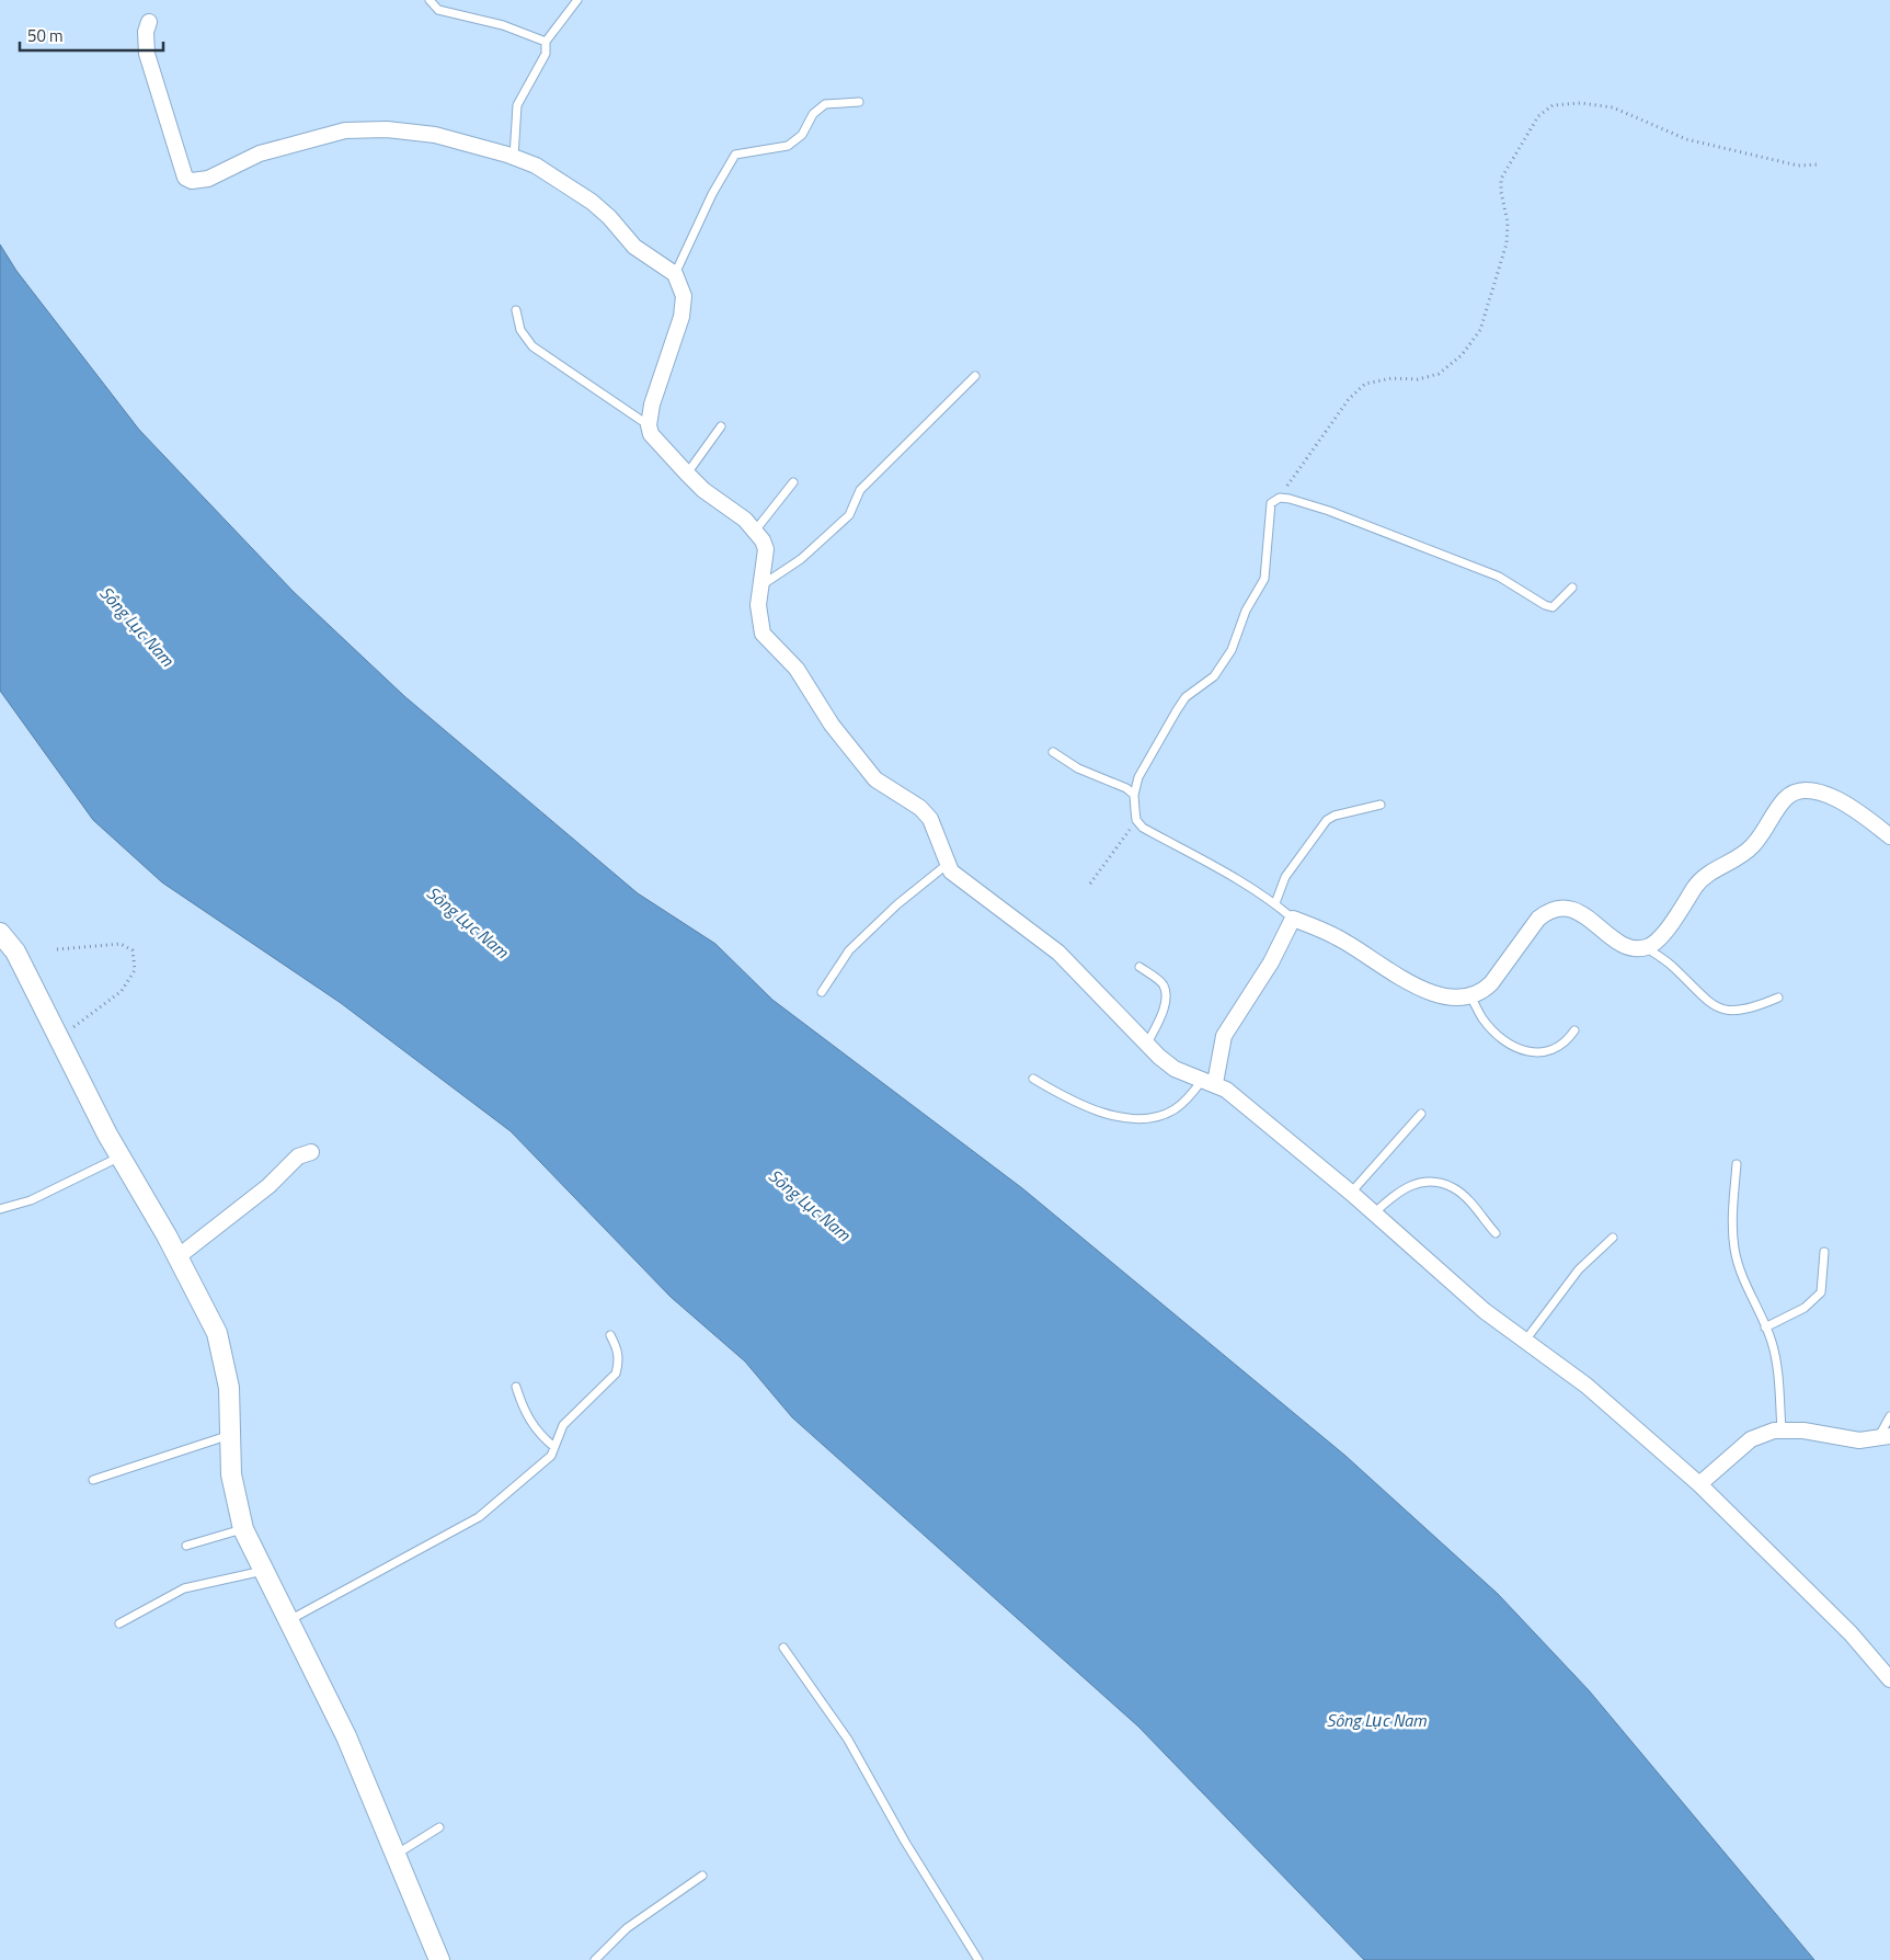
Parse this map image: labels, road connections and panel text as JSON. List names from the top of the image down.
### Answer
{
  "water": ["Sông Lục Nam"],
  "scale_bar": "50 m"
}
